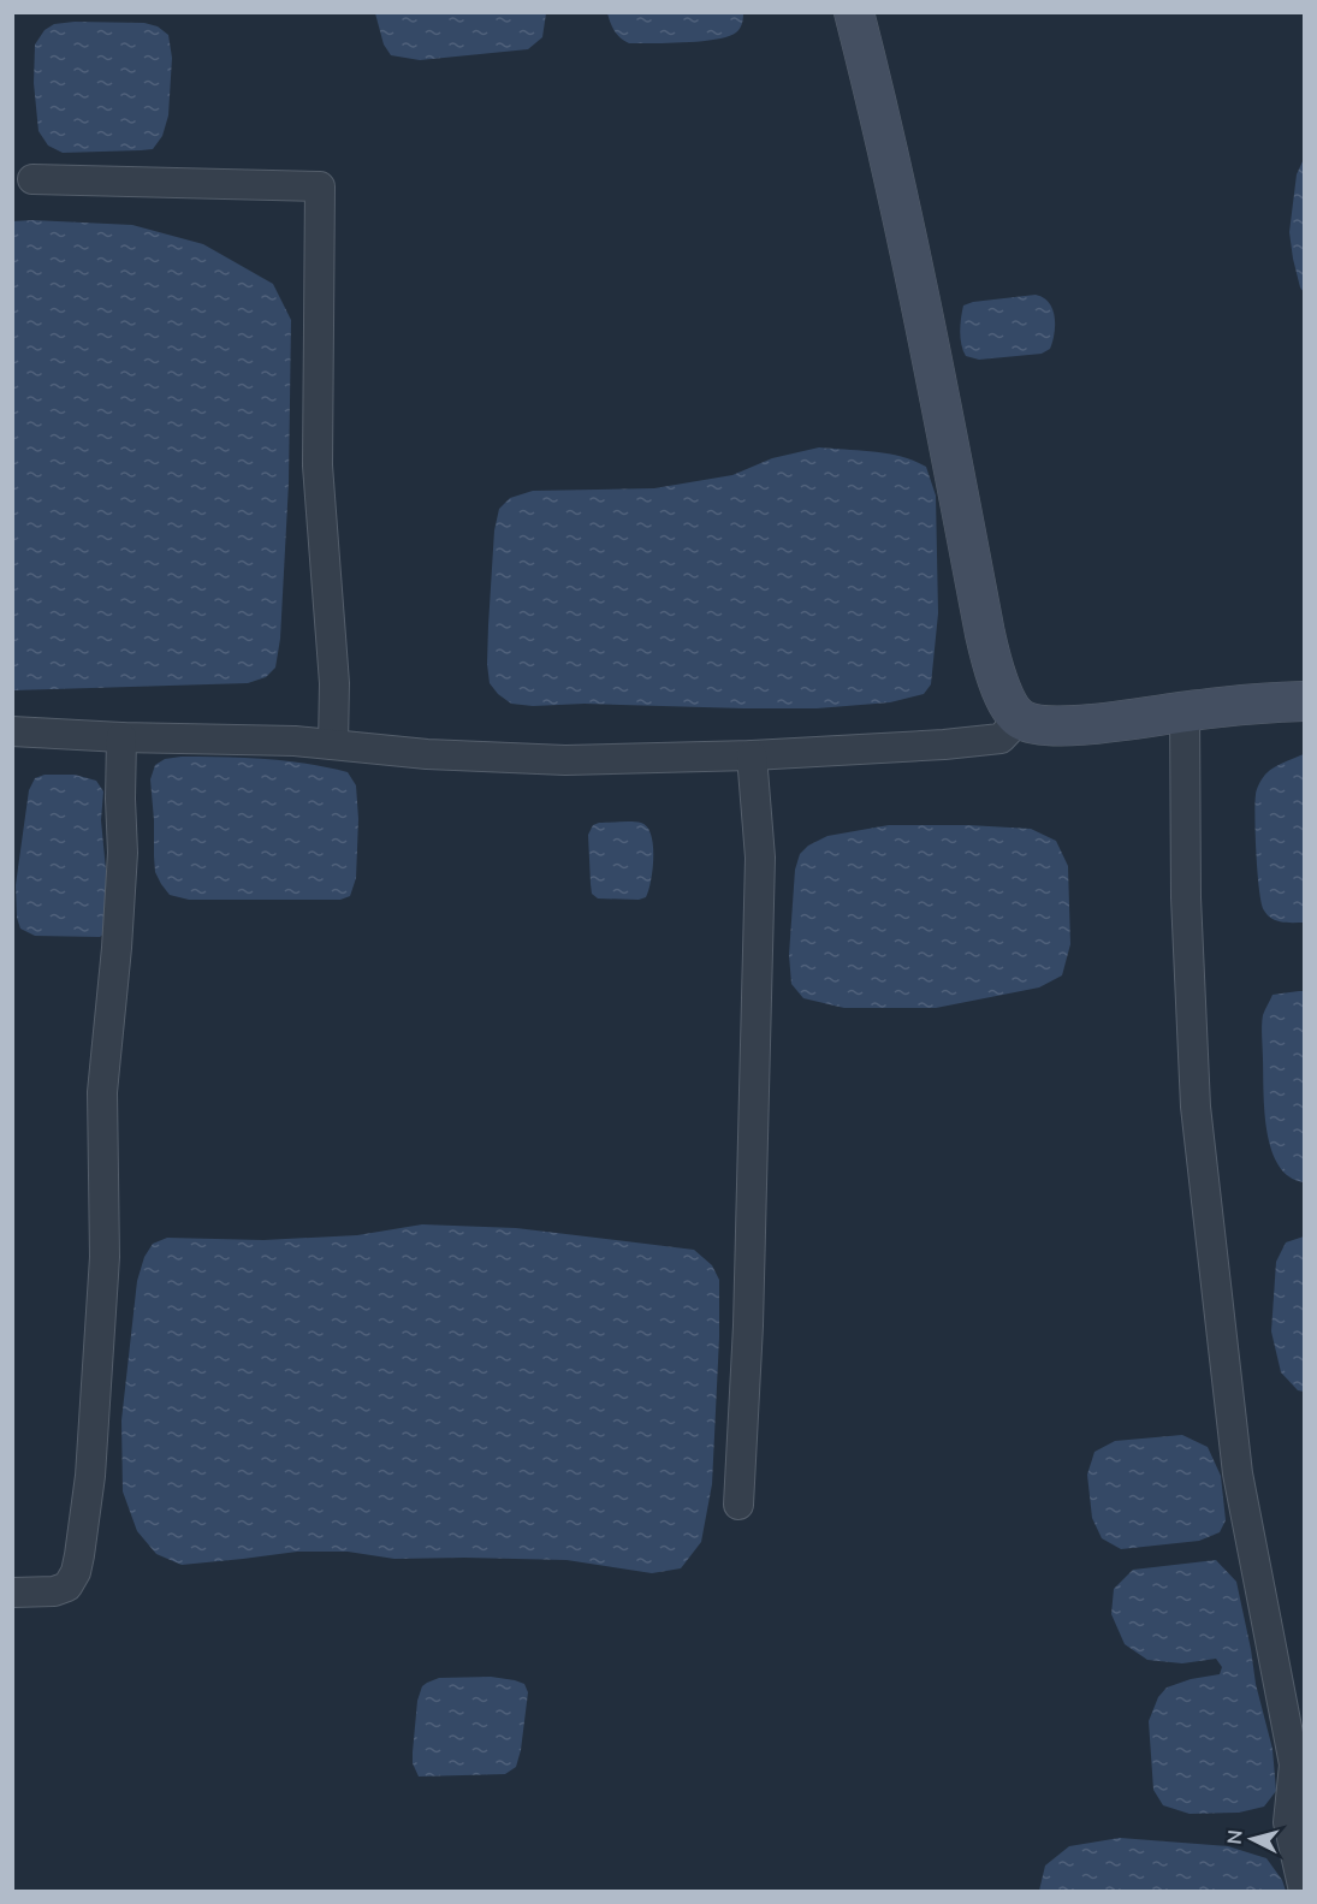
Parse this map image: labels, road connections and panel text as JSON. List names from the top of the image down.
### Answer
{
  "north": "left"
}
